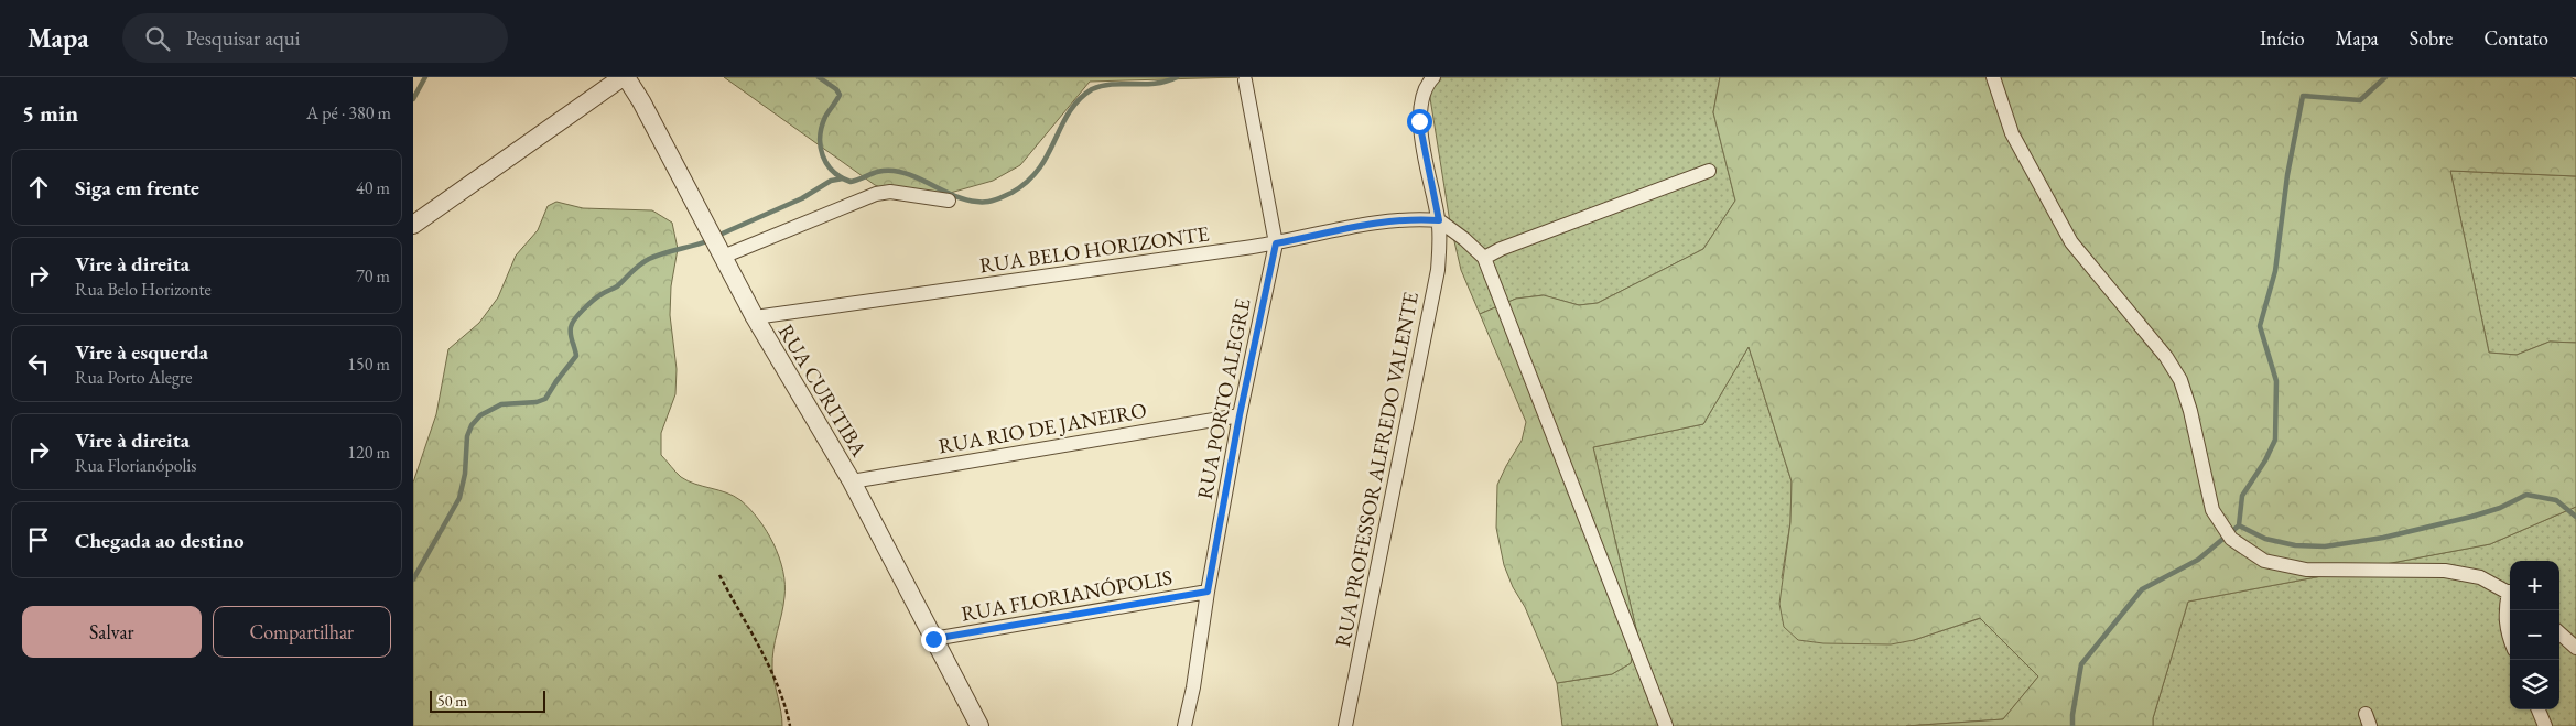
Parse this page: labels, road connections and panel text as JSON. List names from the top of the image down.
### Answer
{
  "streets": {
    "street": [
      "RUA BELO HORIZONTE",
      "RUA CURITIBA",
      "RUA PORTO ALEGRE",
      "RUA RIO DE JANEIRO",
      "RUA PROFESSOR ALFREDO VALENTE",
      "RUA FLORIANÓPOLIS"
    ]
  },
  "crossings": [
    ["RUA BELO HORIZONTE", "RUA CURITIBA"],
    ["RUA BELO HORIZONTE", "RUA PORTO ALEGRE"],
    ["RUA BELO HORIZONTE", "RUA PROFESSOR ALFREDO VALENTE"],
    ["RUA CURITIBA", "RUA RIO DE JANEIRO"],
    ["RUA CURITIBA", "RUA FLORIANÓPOLIS"],
    ["RUA PORTO ALEGRE", "RUA RIO DE JANEIRO"],
    ["RUA PORTO ALEGRE", "RUA FLORIANÓPOLIS"]
  ],
  "scale_bar": "50 m",
  "page": {
    "header": "Mapa",
    "search": "Pesquisar aqui",
    "nav": [
      "Início",
      "Mapa",
      "Sobre",
      "Contato"
    ],
    "heading": ["5 min", "A pé · 380 m"],
    "list": [
      ["Siga em frente", "40 m"],
      ["Vire à direita", "Rua Belo Horizonte", "70 m"],
      ["Vire à esquerda", "Rua Porto Alegre", "150 m"],
      ["Vire à direita", "Rua Florianópolis", "120 m"],
      "Chegada ao destino"
    ],
    "map_buttons": ["+", "−"],
    "buttons": ["Salvar", "Compartilhar"],
    "scale": "50 m"
  }
}
